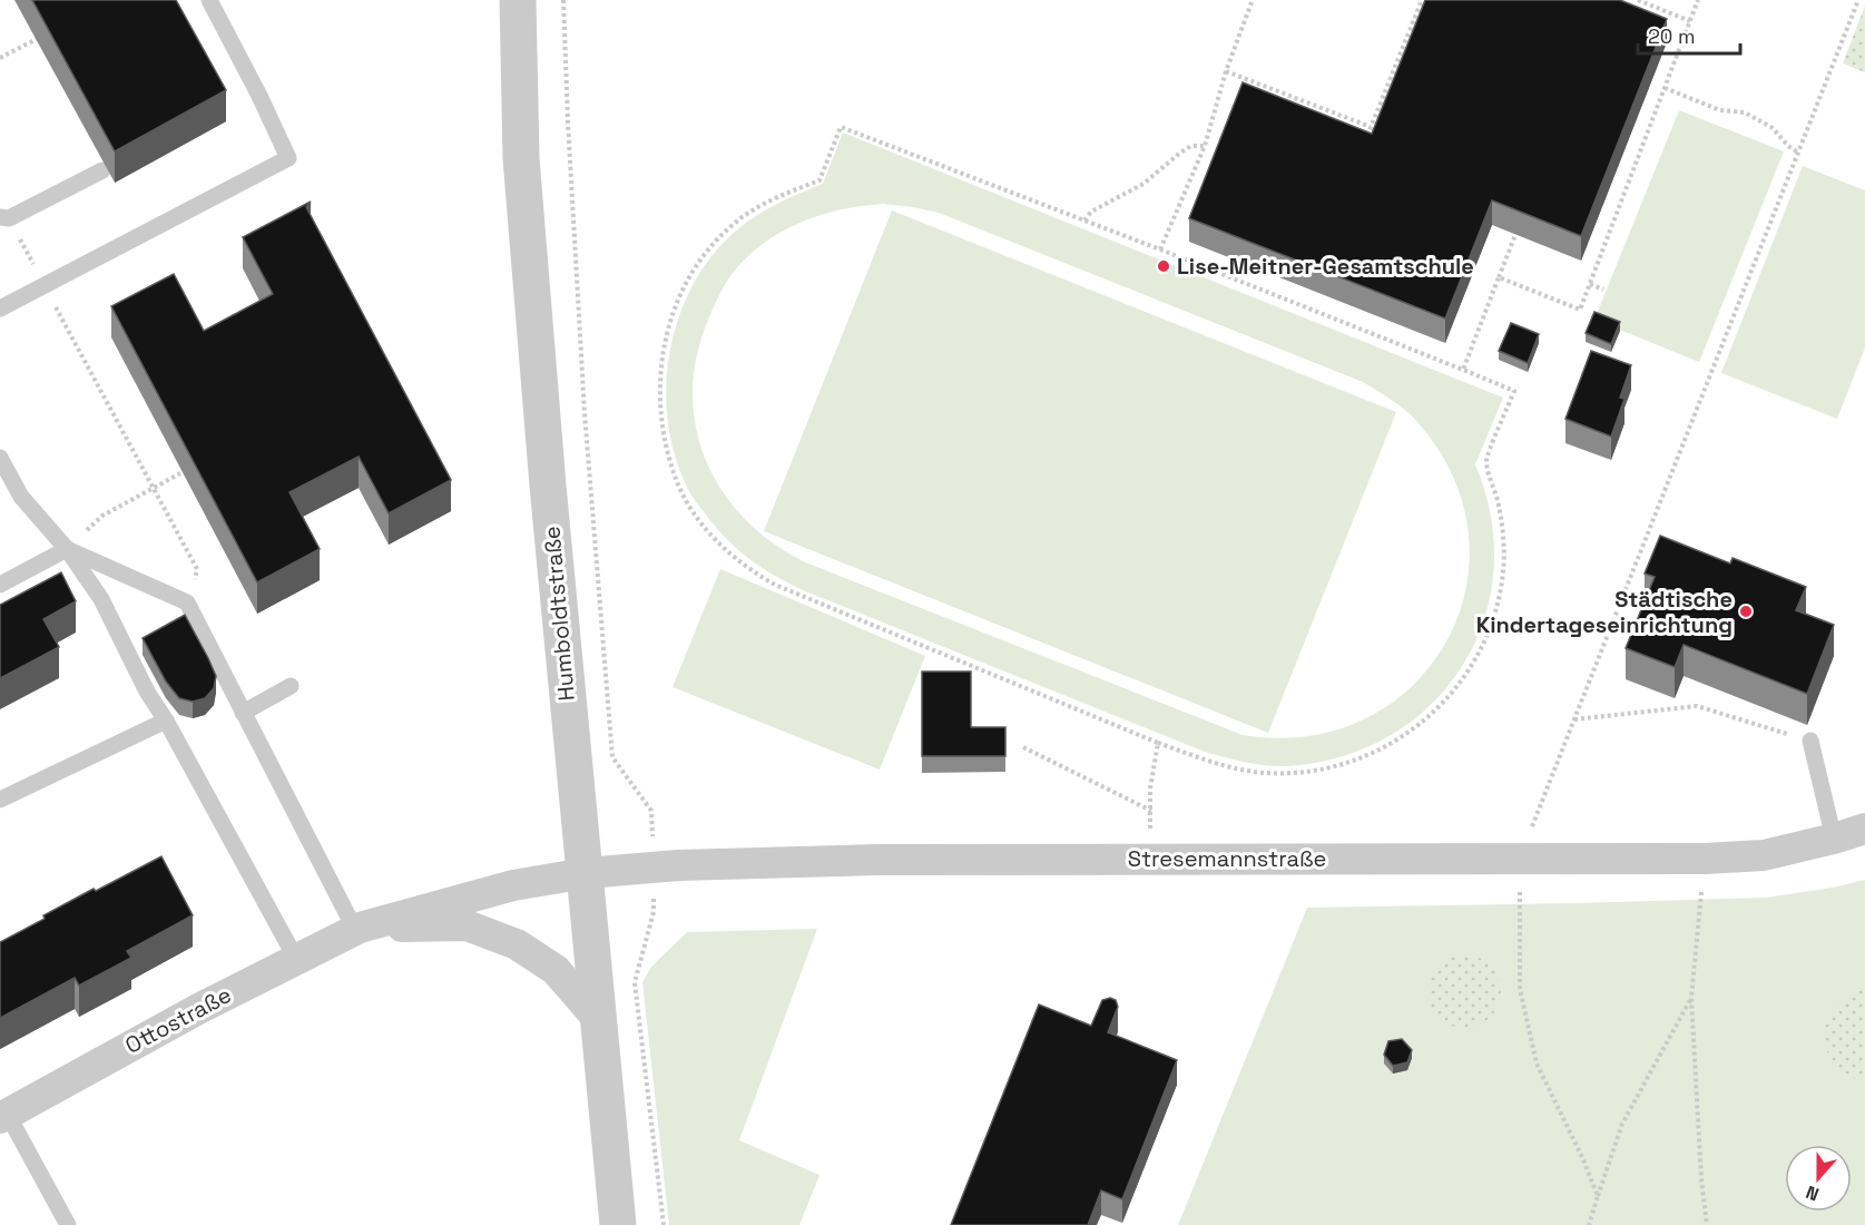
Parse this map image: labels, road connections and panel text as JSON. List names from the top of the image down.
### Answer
{
  "streets": {
    "street": ["Humboldtstraße", "Stresemannstraße", "Ottostraße"]
  },
  "crossings": [
    ["Humboldtstraße", "Stresemannstraße"],
    ["Humboldtstraße", "Ottostraße"],
    ["Stresemannstraße", "Ottostraße"]
  ],
  "places": ["Lise-Meitner-Gesamtschule", "Städtische Kindertageseinrichtung"],
  "scale_bar": "20 m",
  "north": "bottom"
}
